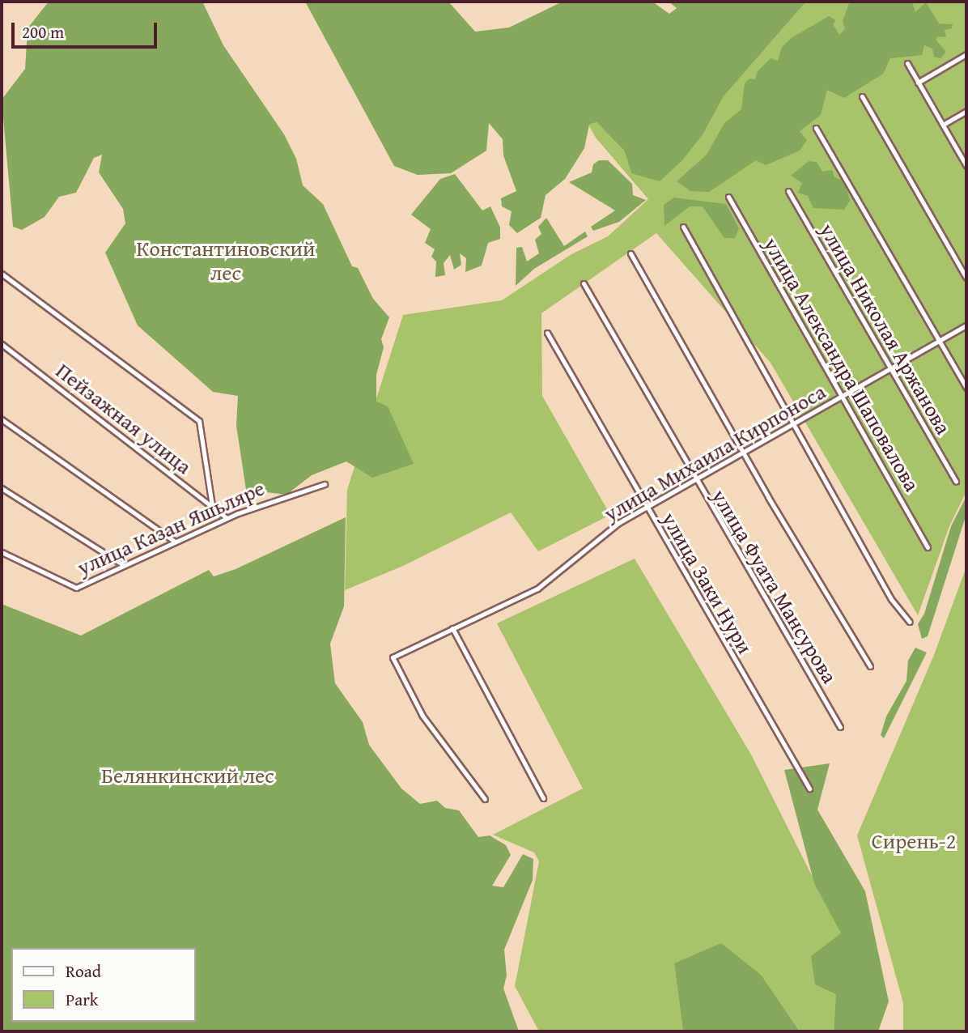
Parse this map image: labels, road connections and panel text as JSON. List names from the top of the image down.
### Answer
{
  "streets": {
    "street": [
      "улица Николая Аржанова",
      "улица Александра Шаповалова",
      "Пейзажная улица",
      "улица Михаила Кирпоноса",
      "улица Казан Яшьляре",
      "улица Заки Нури",
      "улица Фуата Мансурова"
    ]
  },
  "crossings": [
    ["улица Николая Аржанова", "улица Михаила Кирпоноса"],
    ["улица Александра Шаповалова", "улица Михаила Кирпоноса"],
    ["Пейзажная улица", "улица Казан Яшьляре"],
    ["улица Михаила Кирпоноса", "улица Заки Нури"],
    ["улица Михаила Кирпоноса", "улица Фуата Мансурова"]
  ],
  "parks": ["Константиновский лес", "Белянкинский лес", "Сирень-2"],
  "legend": ["Road", "Park"],
  "scale_bar": "200 m"
}
